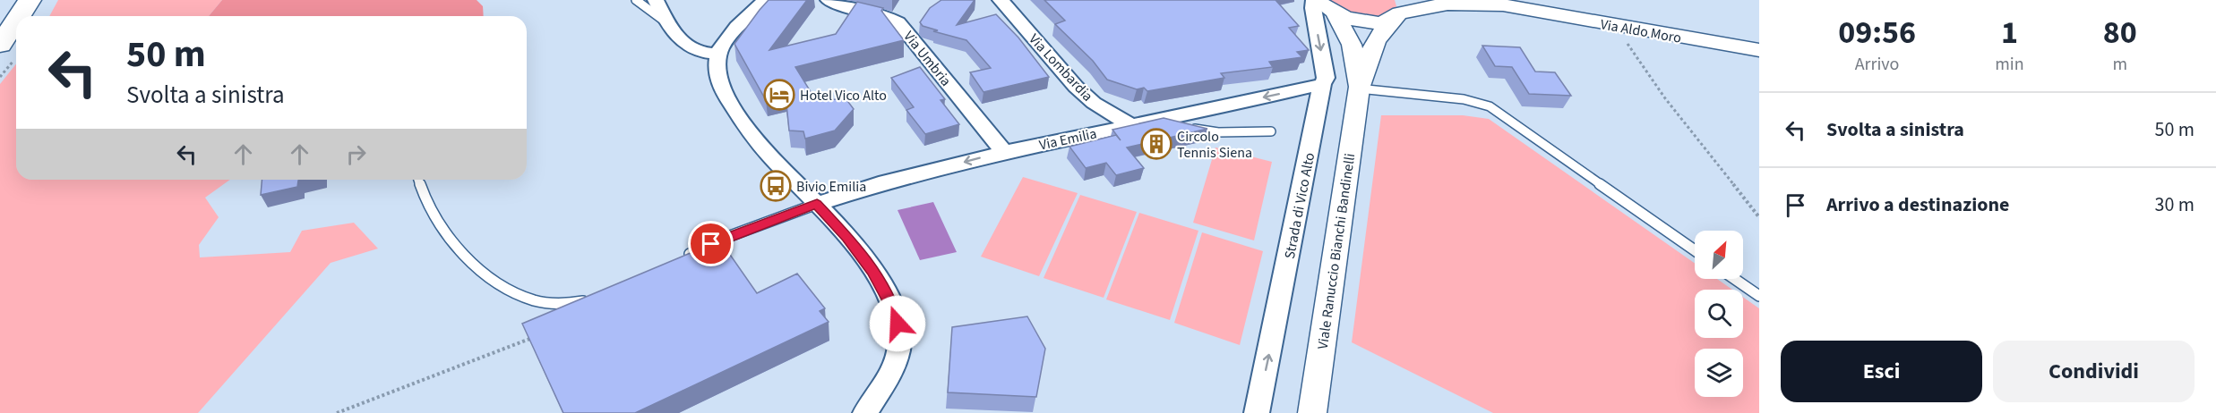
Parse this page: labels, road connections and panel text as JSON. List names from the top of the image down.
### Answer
{
  "streets": {
    "street": [
      "Via Aldo Moro",
      "Via Umbria",
      "Via Lombardia",
      "Via Emilia",
      "Strada di Vico Alto",
      "Viale Ranuccio Bianchi Bandinelli"
    ]
  },
  "crossings": [
    ["Via Aldo Moro", "Strada di Vico Alto"],
    ["Via Aldo Moro", "Viale Ranuccio Bianchi Bandinelli"],
    ["Via Umbria", "Via Emilia"],
    ["Via Lombardia", "Via Emilia"],
    ["Via Emilia", "Strada di Vico Alto"],
    ["Strada di Vico Alto", "Viale Ranuccio Bianchi Bandinelli"]
  ],
  "one_way": ["Via Emilia"],
  "places": {
    "hotel": ["Hotel Vico Alto"],
    "building": ["Circolo Tennis Siena"],
    "bus stop": ["Bivio Emilia"]
  },
  "north": "top right",
  "page": {
    "eta": [
      "09:56",
      "Arrivo",
      "1",
      "min",
      "80",
      "m"
    ],
    "turn": ["50 m", "Svolta a sinistra"],
    "list": [
      {
        "name": "Svolta a sinistra",
        "value": "50 m"
      },
      {
        "name": "Arrivo a destinazione",
        "value": "30 m"
      }
    ],
    "buttons": ["Esci", "Condividi"]
  }
}
